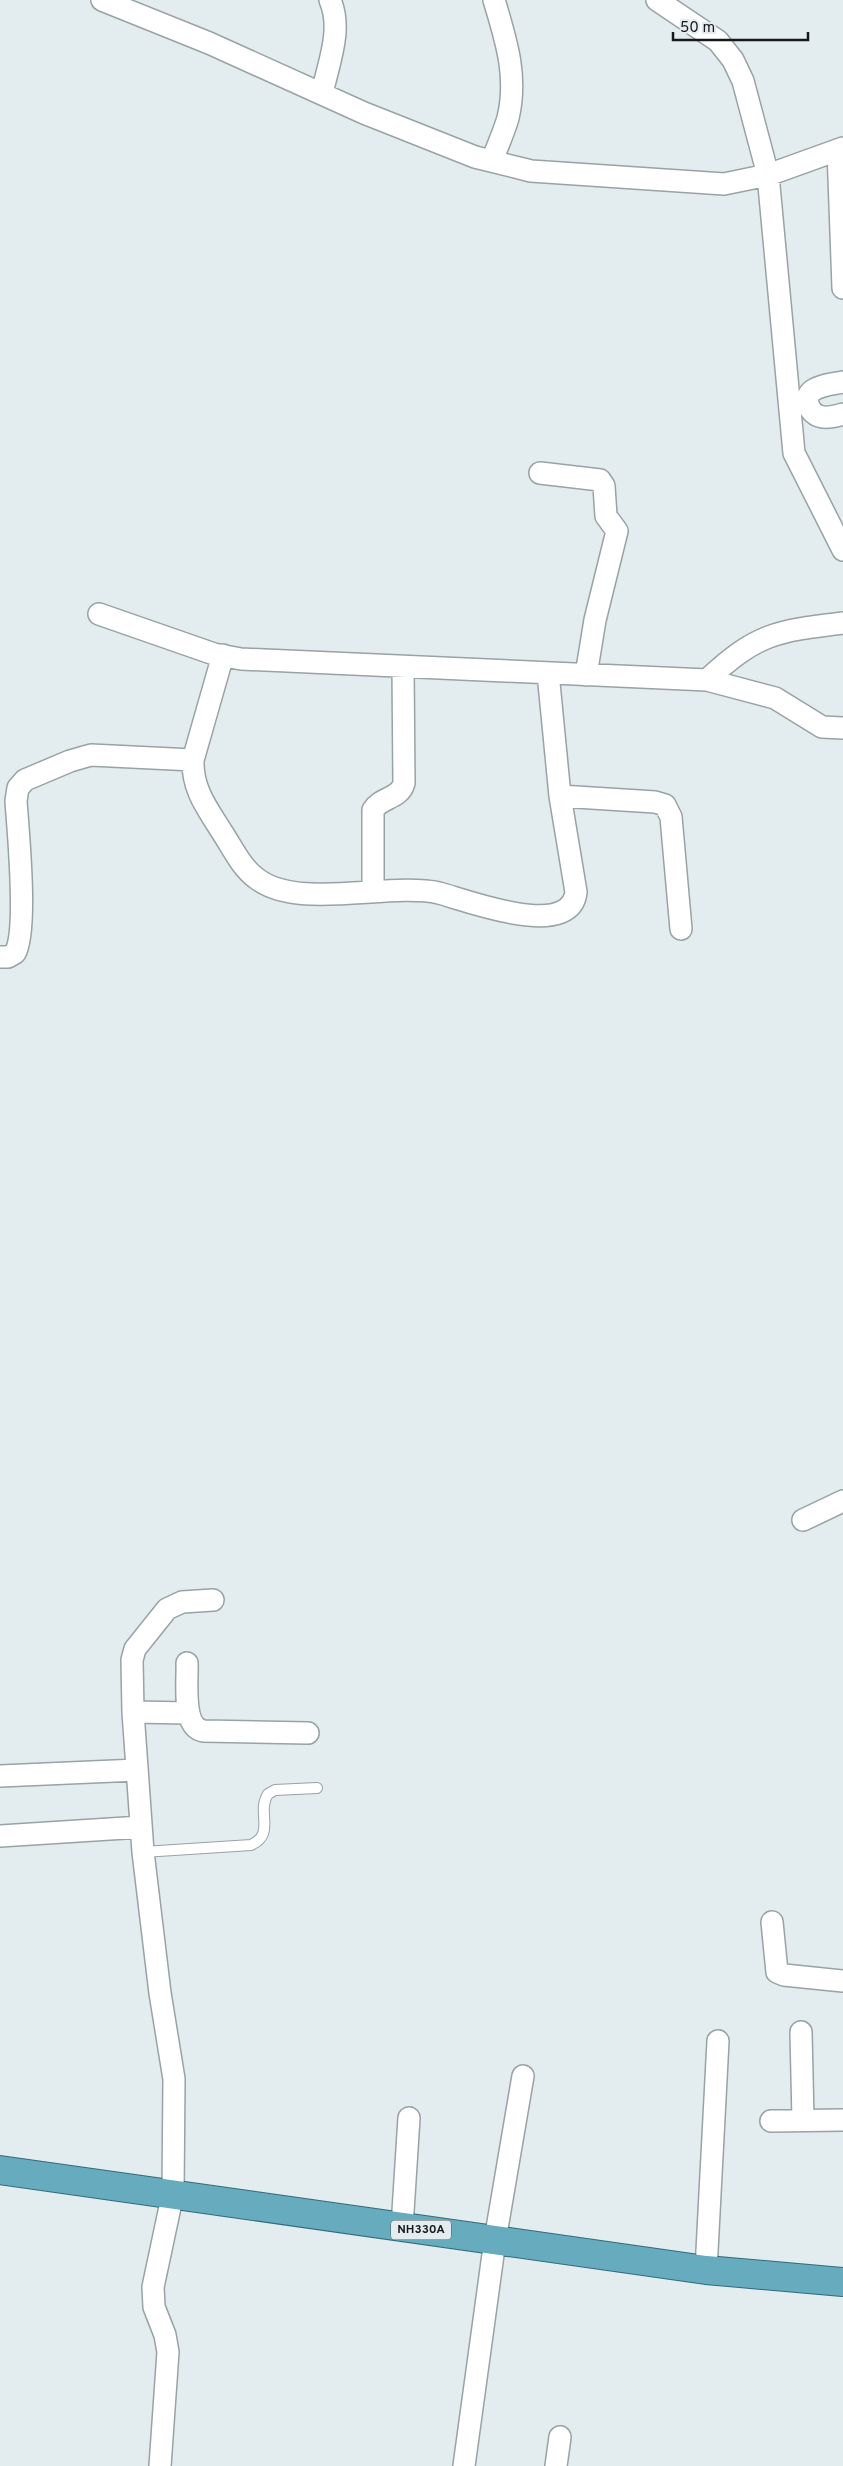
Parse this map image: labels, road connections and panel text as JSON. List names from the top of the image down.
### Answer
{
  "streets": {
    "highway": ["NH330A"]
  },
  "scale_bar": "50 m"
}
